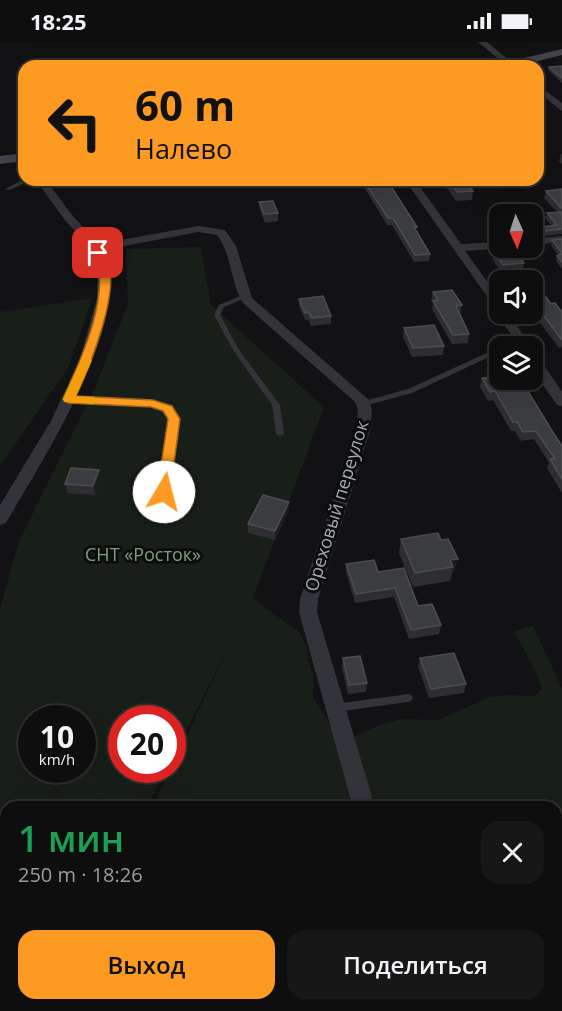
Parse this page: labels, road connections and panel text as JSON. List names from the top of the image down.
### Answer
{
  "streets": {
    "street": ["Ореховый переулок"]
  },
  "parks": ["СНТ «Росток»"],
  "north": "bottom",
  "page": {
    "status": "18:25",
    "turn": ["60 m", "Налево"],
    "speed": "10 km/h",
    "limit": "20",
    "heading": ["1 мин", "250 m · 18:26"],
    "buttons": ["Выход", "Поделиться"]
  }
}
